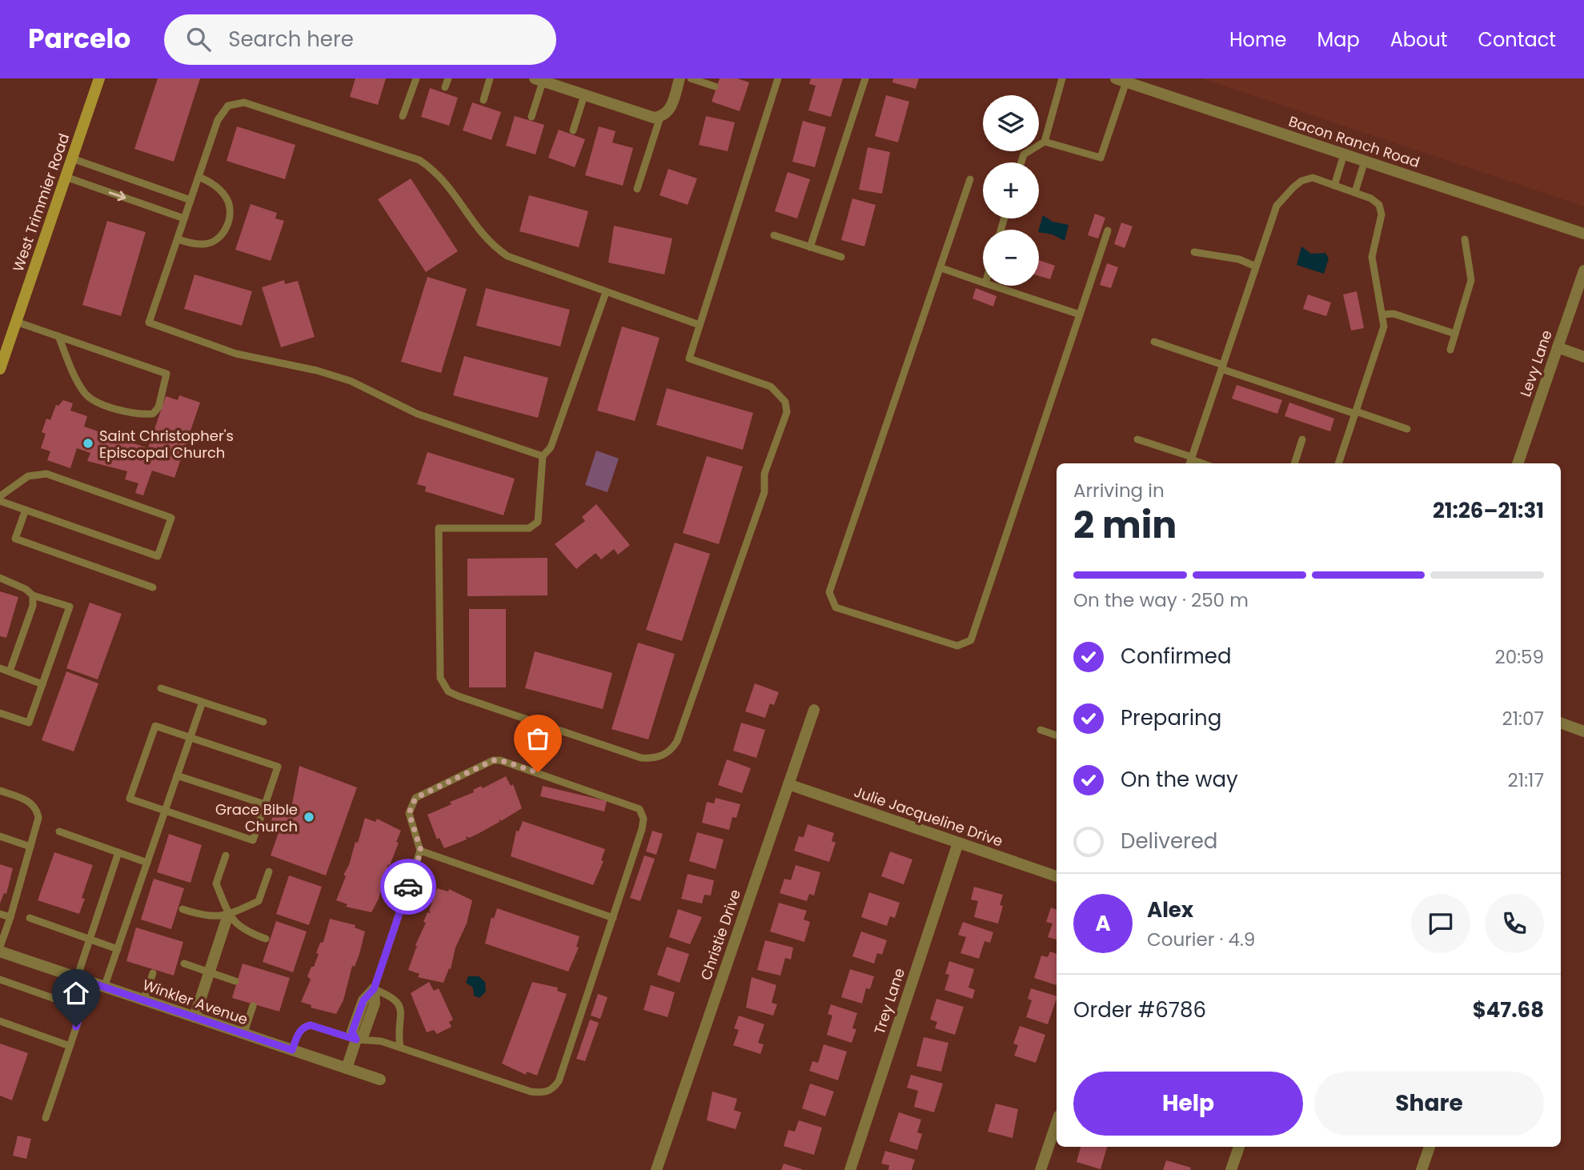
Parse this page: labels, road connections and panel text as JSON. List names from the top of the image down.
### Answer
{
  "streets": {
    "main road": ["West Trimmier Road"],
    "street": [
      "Bacon Ranch Road",
      "Levy Lane",
      "Julie Jacqueline Drive",
      "Christie Drive",
      "Trey Lane",
      "Winkler Avenue"
    ]
  },
  "crossings": [
    ["Julie Jacqueline Drive", "Christie Drive"],
    ["Julie Jacqueline Drive", "Trey Lane"]
  ],
  "places": ["Saint Christopher's Episcopal Church", "Grace Bible Church"],
  "page": {
    "header": "Parcelo",
    "search": "Search here",
    "nav": [
      "Home",
      "Map",
      "About",
      "Contact"
    ],
    "map_buttons": ["+", "−"],
    "heading": ["2 min", "Arriving in", "21:26–21:31"],
    "panel": [
      "Alex",
      "Courier · 4.9",
      "Order #6786",
      "$47.68"
    ],
    "bar": "On the way · 250 m",
    "list": [
      ["Confirmed", "20:59"],
      ["Preparing", "21:07"],
      ["On the way", "21:17"],
      "Delivered"
    ],
    "round": "A",
    "buttons": ["Help", "Share"]
  }
}
